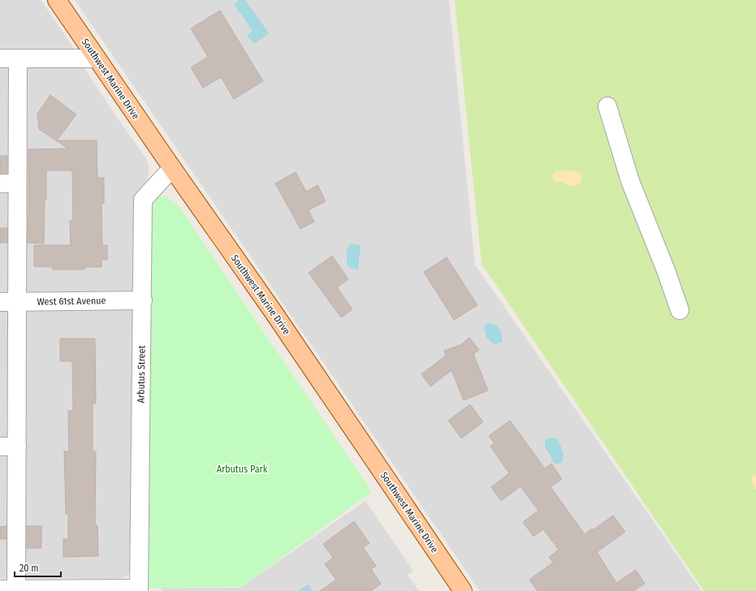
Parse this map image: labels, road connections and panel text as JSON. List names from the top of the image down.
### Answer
{
  "streets": {
    "main road": ["Southwest Marine Drive"],
    "street": ["West 61st Avenue", "Arbutus Street"]
  },
  "crossings": [
    ["Southwest Marine Drive", "Arbutus Street"],
    ["West 61st Avenue", "Arbutus Street"]
  ],
  "parks": ["Arbutus Park"],
  "scale_bar": "20 m"
}
